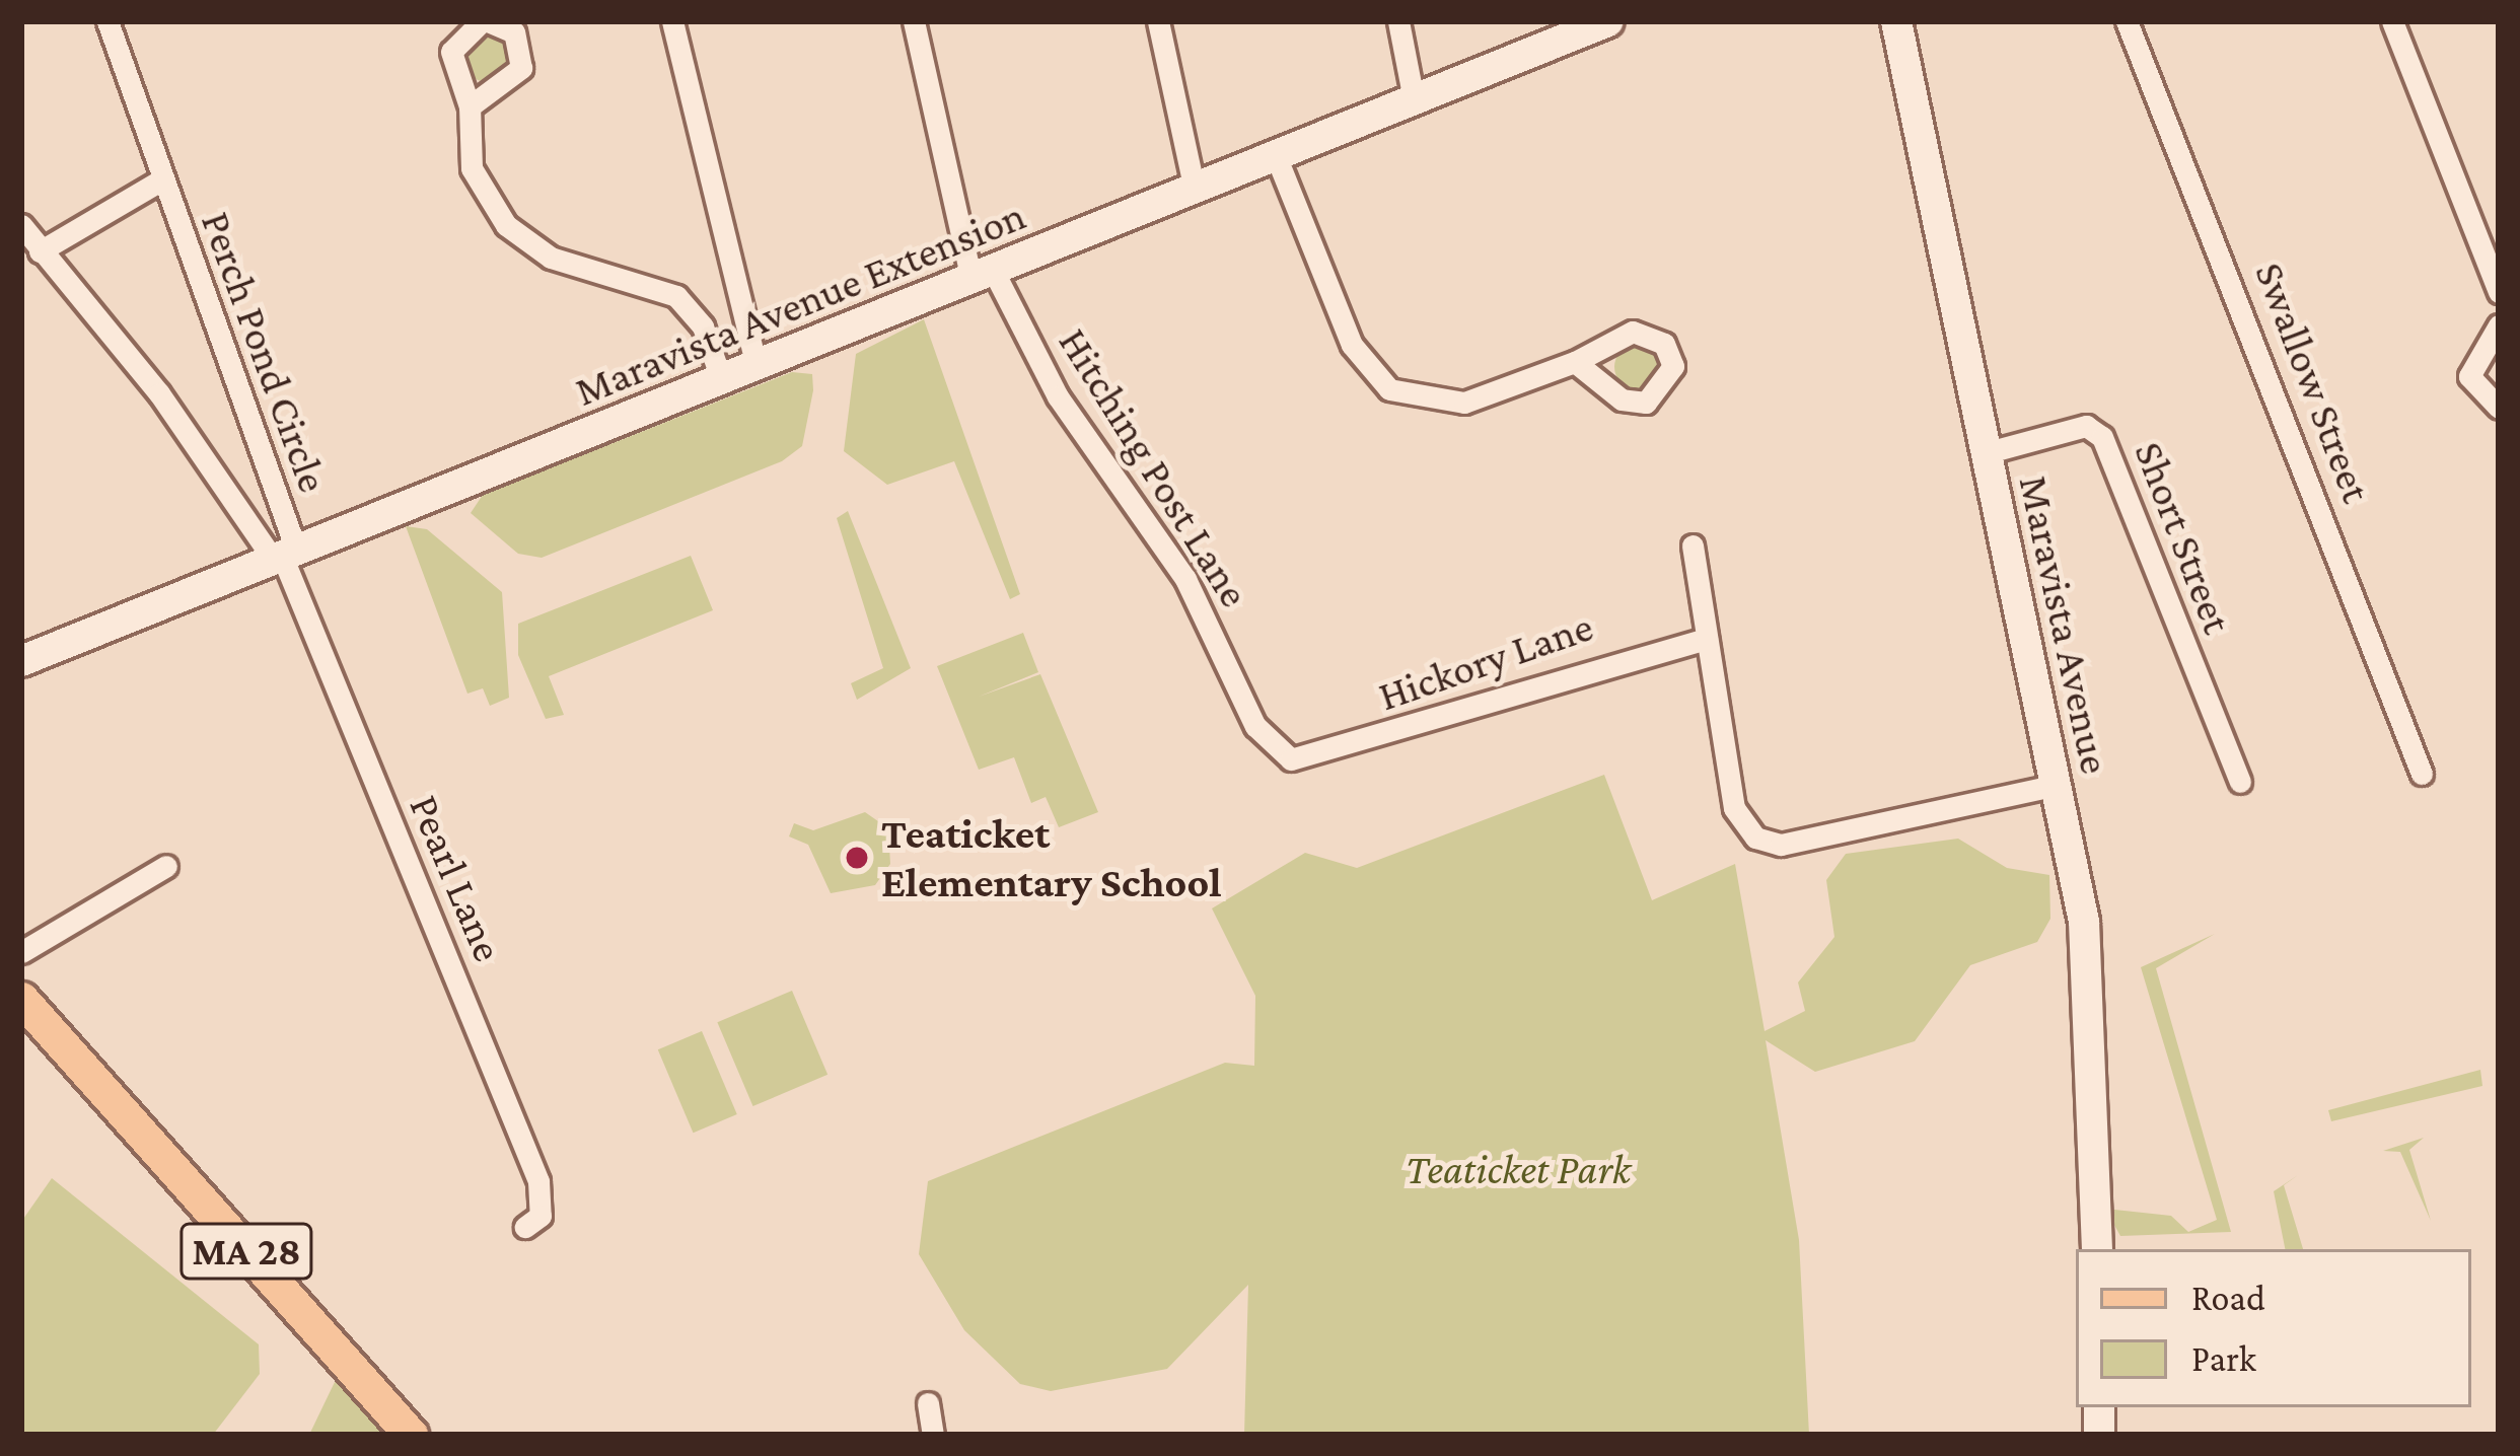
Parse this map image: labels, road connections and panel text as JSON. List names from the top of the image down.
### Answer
{
  "streets": {
    "main road": ["Maravista Avenue Extension", "Maravista Avenue", "MA 28"],
    "street": [
      "Perch Pond Circle",
      "Swallow Street",
      "Hitching Post Lane",
      "Short Street",
      "Hickory Lane",
      "Pearl Lane"
    ]
  },
  "crossings": [
    ["Maravista Avenue Extension", "Perch Pond Circle"],
    ["Maravista Avenue Extension", "Hitching Post Lane"],
    ["Maravista Avenue Extension", "Pearl Lane"],
    ["Perch Pond Circle", "Pearl Lane"],
    ["Hitching Post Lane", "Hickory Lane"],
    ["Short Street", "Maravista Avenue"]
  ],
  "parks": ["Teaticket Park"],
  "places": ["Teaticket Elementary School"],
  "legend": ["Road", "Park"]
}
